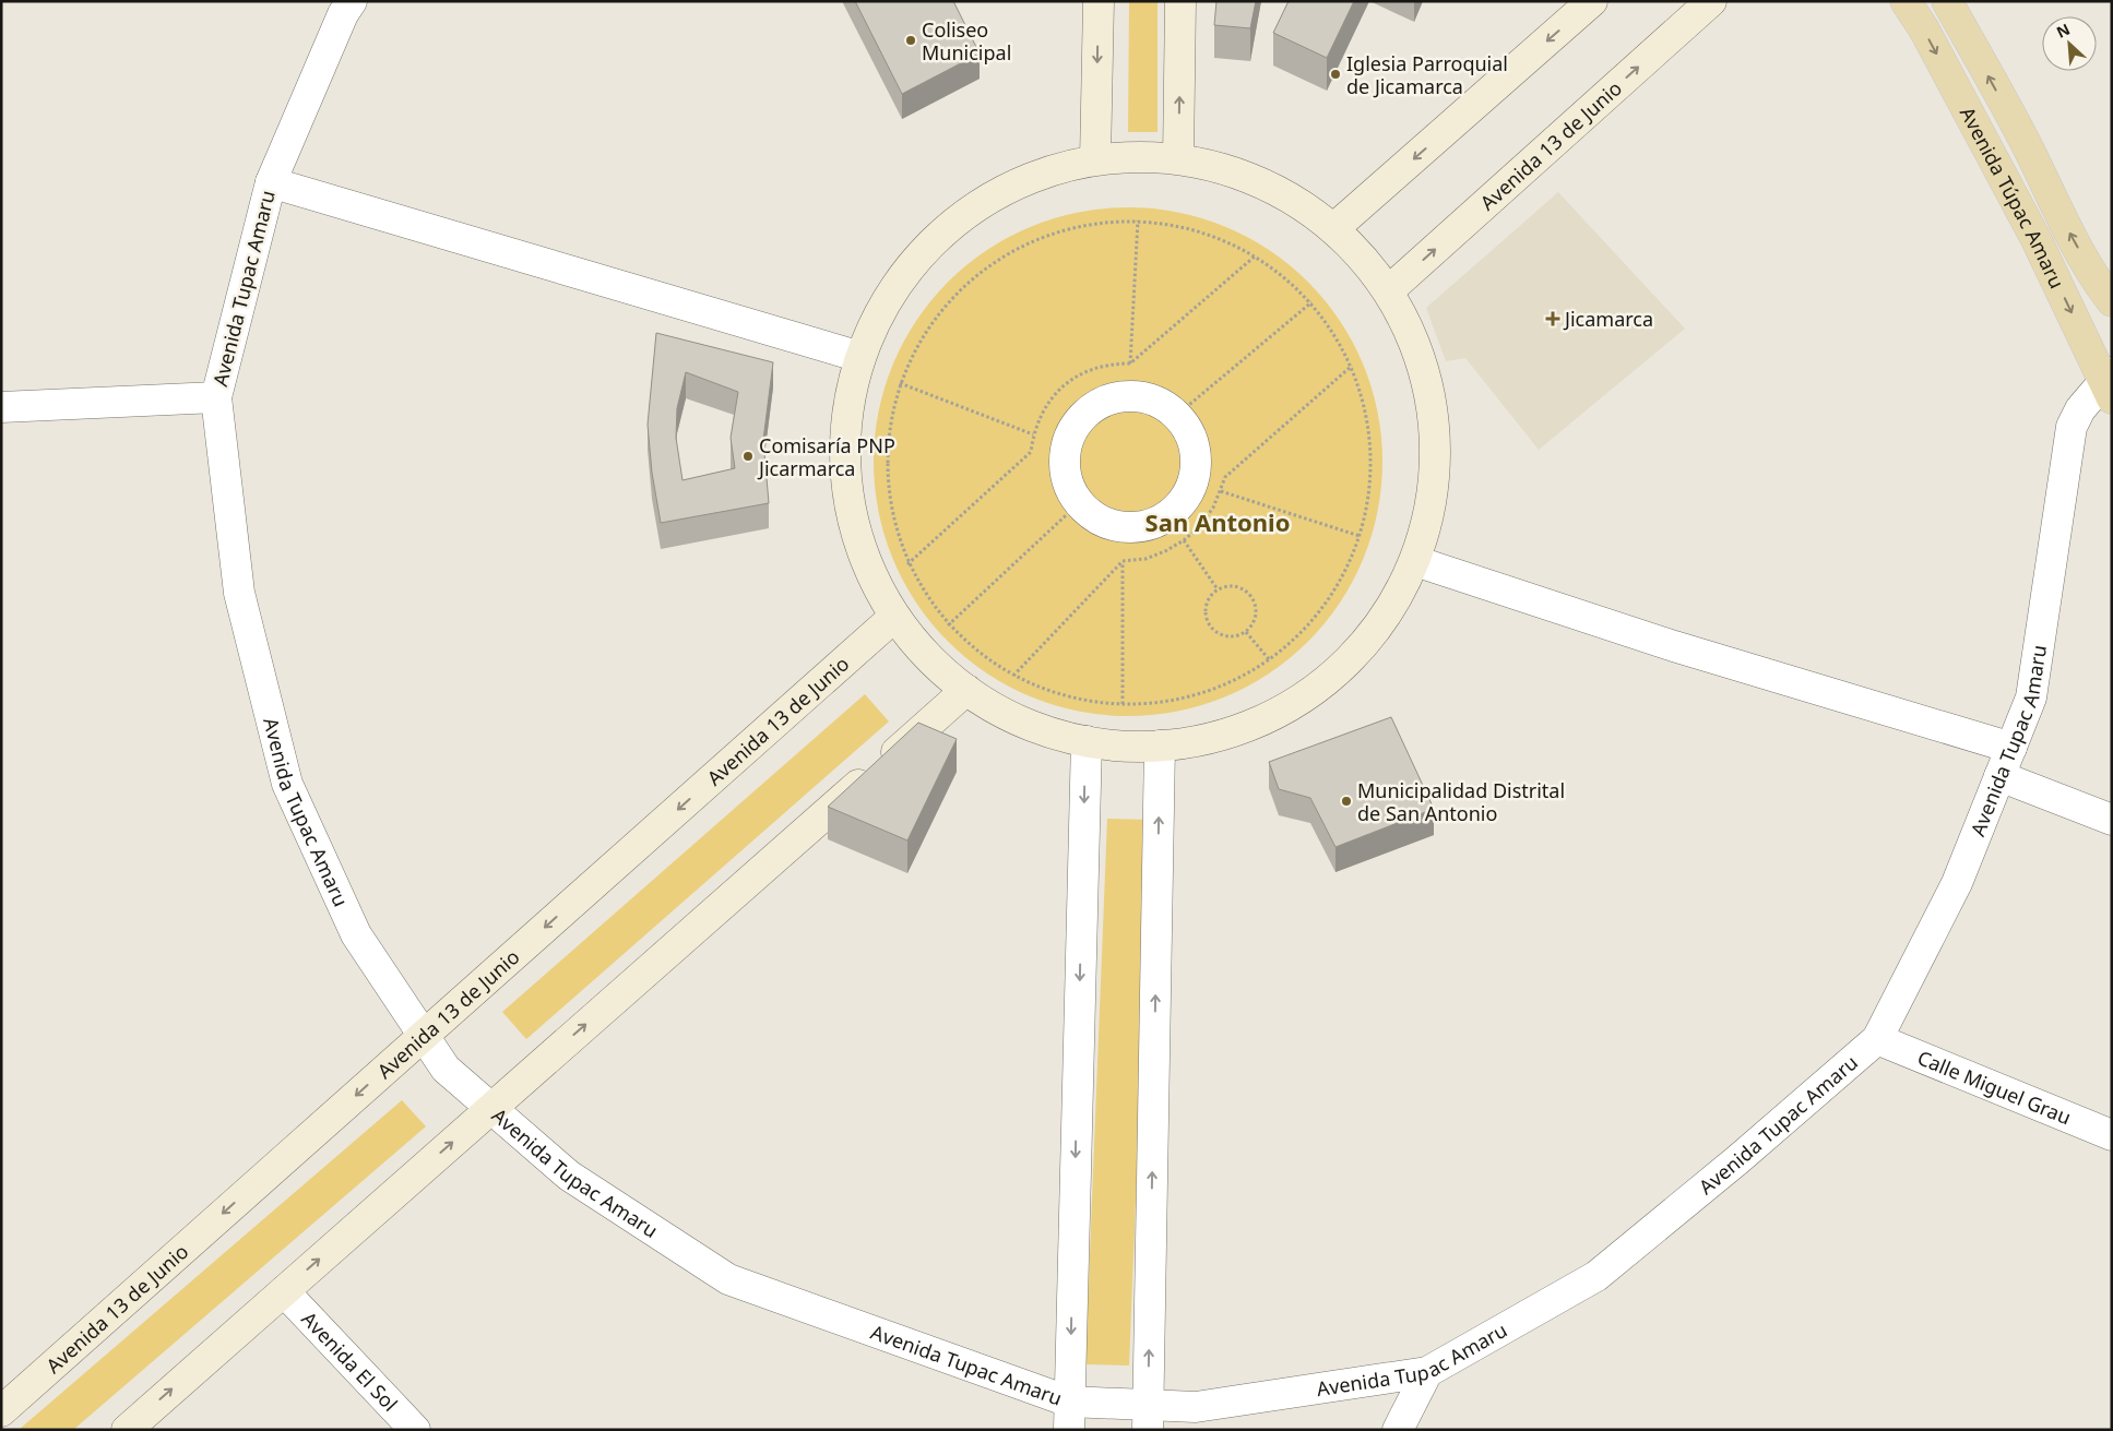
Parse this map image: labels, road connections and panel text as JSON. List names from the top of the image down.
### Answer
{
  "streets": {
    "main road": ["Avenida Túpac Amaru"],
    "street": [
      "Avenida 13 de Junio",
      "Avenida Tupac Amaru",
      "Calle Miguel Grau",
      "Avenida El Sol"
    ]
  },
  "crossings": [
    ["Avenida 13 de Junio", "Avenida Tupac Amaru"],
    ["Avenida Túpac Amaru", "Avenida Tupac Amaru"],
    ["Avenida Tupac Amaru", "Calle Miguel Grau"]
  ],
  "districts": ["San Antonio"],
  "places": {
    "other": [
      "Coliseo Municipal",
      "Iglesia Parroquial de Jicamarca",
      "Comisaría PNP Jicarmarca",
      "Municipalidad Distrital de San Antonio"
    ],
    "health": ["Jicamarca"]
  },
  "north": "top left"
}
